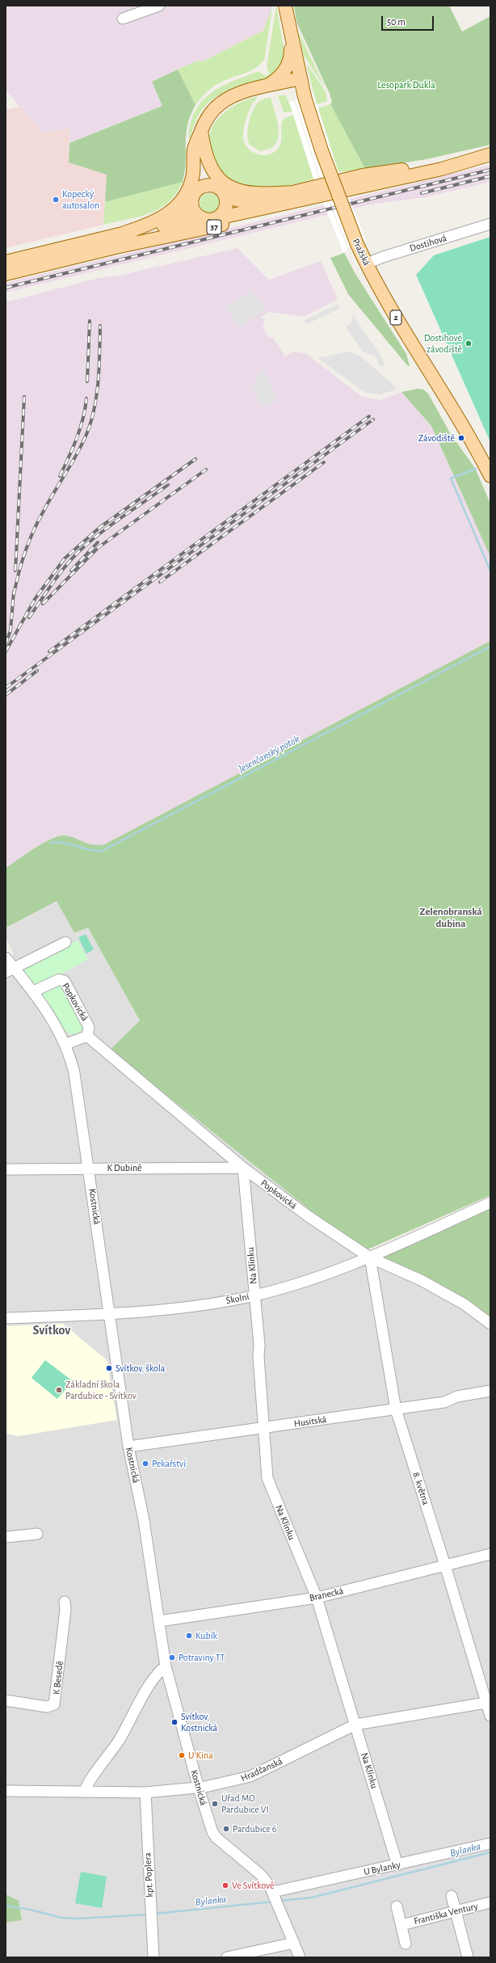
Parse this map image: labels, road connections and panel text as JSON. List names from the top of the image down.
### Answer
{
  "streets": {
    "main road": ["37", "Pražská", "2"],
    "street": [
      "Dostihová",
      "Popkovická",
      "K Dubině",
      "Kostnická",
      "Na Klínku",
      "Školní",
      "Husitská",
      "8. května",
      "Branecká",
      "K Besedě",
      "Hradčanská",
      "U Bylanky",
      "kpt. Poplera",
      "Františka Ventury"
    ]
  },
  "crossings": [
    ["Dostihová", "Pražská"],
    ["Popkovická", "K Dubině"],
    ["Popkovická", "Kostnická"],
    ["Popkovická", "Na Klínku"],
    ["Popkovická", "Školní"],
    ["Popkovická", "8. května"],
    ["K Dubině", "Kostnická"],
    ["K Dubině", "Na Klínku"],
    ["Kostnická", "Školní"],
    ["Kostnická", "Husitská"],
    ["Kostnická", "Branecká"],
    ["Kostnická", "Hradčanská"],
    ["Kostnická", "U Bylanky"],
    ["Na Klínku", "Školní"],
    ["Na Klínku", "Husitská"],
    ["Na Klínku", "Branecká"],
    ["Na Klínku", "Hradčanská"],
    ["Na Klínku", "U Bylanky"],
    ["Školní", "8. května"],
    ["Husitská", "8. května"],
    ["8. května", "Branecká"],
    ["8. května", "Hradčanská"],
    ["Hradčanská", "kpt. Poplera"]
  ],
  "districts": ["Zelenobranská dubina", "Svítkov"],
  "water": ["Jesenčanský potok", "Bylanka"],
  "parks": ["Lesopark Dukla"],
  "places": [
    "Kopecký autosalon",
    "Dostihové závodiště",
    "Závodiště",
    "Svítkov, škola",
    "Základní škola Pardubice - Svítkov",
    "Pekařství",
    "Kubík",
    "Potraviny TT",
    "Svítkov, Kostnická",
    "U Kina",
    "Úřad MO Pardubice VI",
    "Pardubice 6",
    "Ve Svítkově"
  ],
  "scale_bar": "50 m"
}
